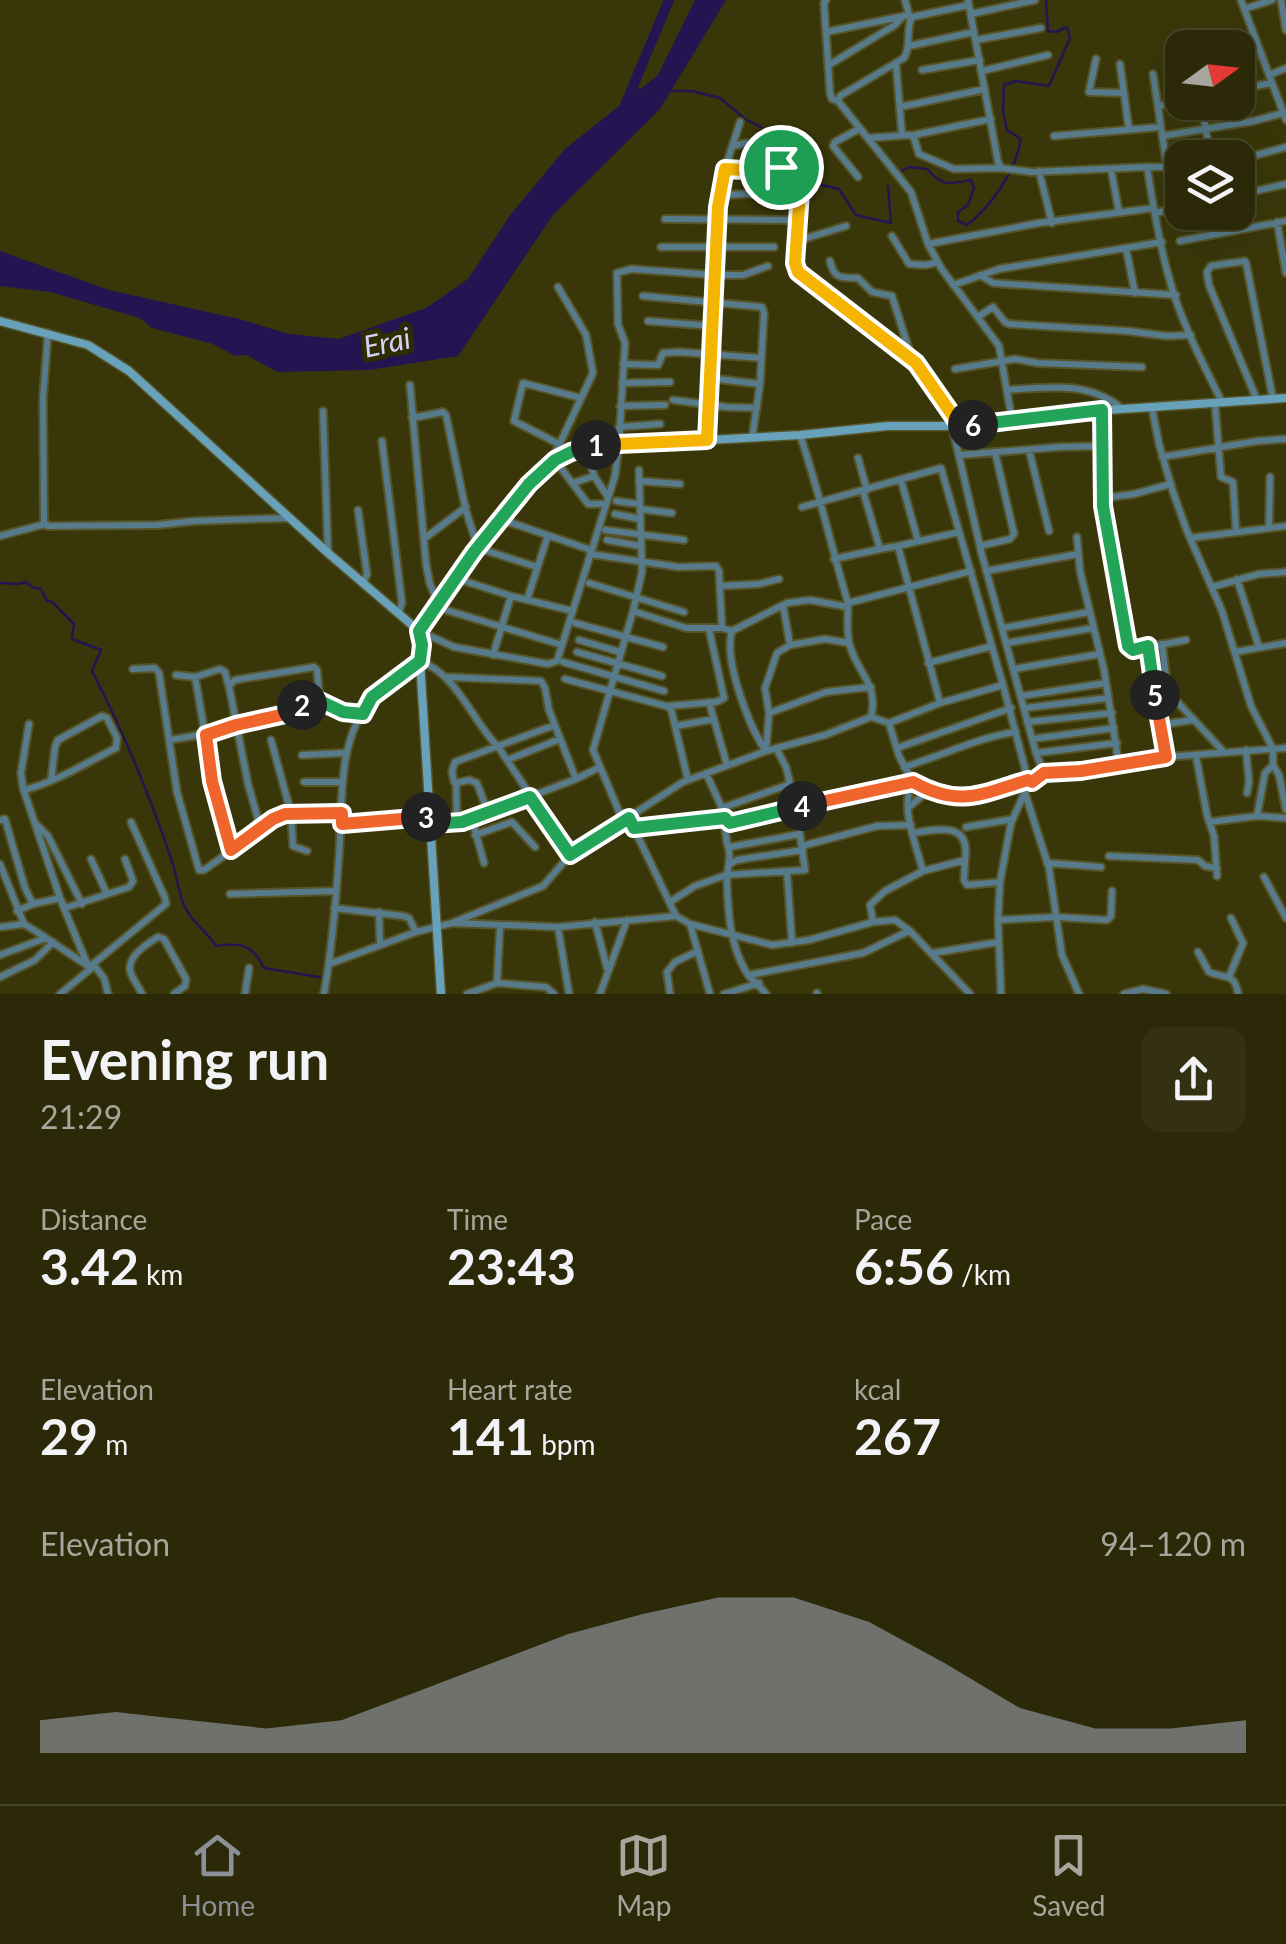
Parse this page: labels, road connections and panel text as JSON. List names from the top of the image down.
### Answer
{
  "water": ["Erai"],
  "north": "right",
  "page": {
    "pins": [
      "6",
      "1",
      "5",
      "2",
      "4",
      "3"
    ],
    "heading": ["Evening run", "21:29"],
    "stats": [
      ["Distance", "3.42 km"],
      ["Time", "23:43"],
      ["Pace", "6:56 /km"],
      ["Elevation", "29 m"],
      ["Heart rate", "141 bpm"],
      ["kcal", "267"]
    ],
    "chart": ["Elevation", "94–120 m"],
    "tabs": ["Home", "Map", "Saved"]
  }
}
